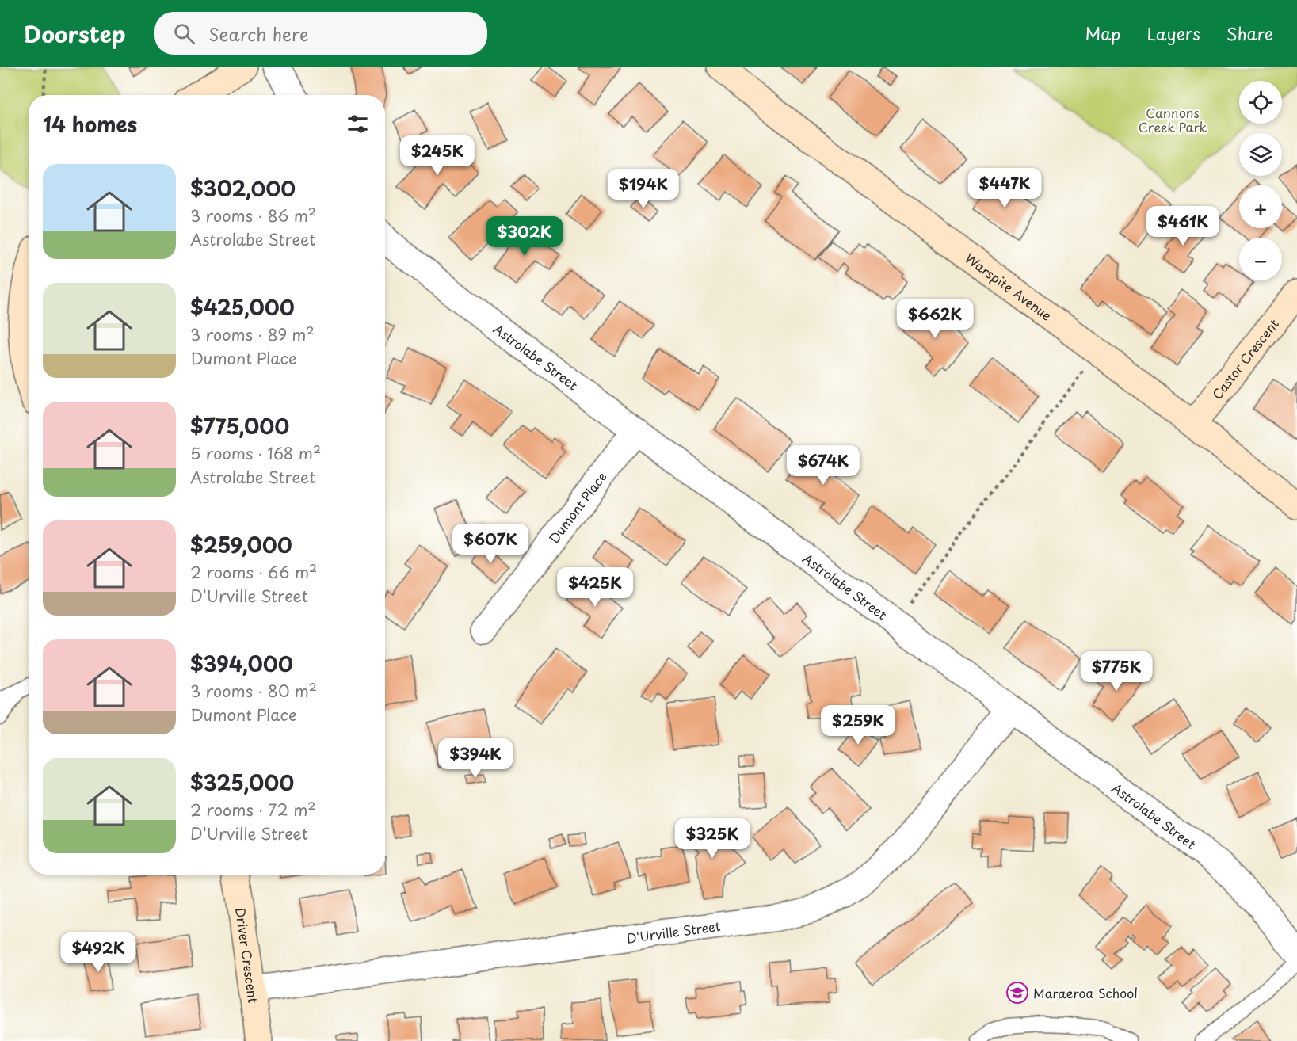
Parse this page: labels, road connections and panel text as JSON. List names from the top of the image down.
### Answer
{
  "streets": {
    "main road": ["Warspite Avenue", "Castor Crescent", "Driver Crescent"],
    "street": ["Astrolabe Street", "Dumont Place", "D'Urville Street"]
  },
  "crossings": [
    ["Warspite Avenue", "Castor Crescent"],
    ["Astrolabe Street", "Dumont Place"],
    ["Astrolabe Street", "D'Urville Street"],
    ["D'Urville Street", "Driver Crescent"]
  ],
  "parks": ["Cannons Creek Park"],
  "places": {
    "school or university": ["Maraeroa School"]
  },
  "page": {
    "header": "Doorstep",
    "search": "Search here",
    "nav": ["Map", "Layers", "Share"],
    "map_buttons": ["+", "−"],
    "heading": "14 homes",
    "price": [
      "$245K",
      "$447K",
      "$194K",
      "$461K",
      "$302K",
      "$662K",
      "$674K",
      "$607K",
      "$425K",
      "$775K",
      "$259K",
      "$394K",
      "$325K",
      "$492K"
    ],
    "list": [
      {
        "name": "$302,000",
        "note": "3 rooms · 86 m² · Astrolabe Street"
      },
      {
        "name": "$425,000",
        "note": "3 rooms · 89 m² · Dumont Place"
      },
      {
        "name": "$775,000",
        "note": "5 rooms · 168 m² · Astrolabe Street"
      },
      {
        "name": "$259,000",
        "note": "2 rooms · 66 m² · D'Urville Street"
      },
      {
        "name": "$394,000",
        "note": "3 rooms · 80 m² · Dumont Place"
      },
      {
        "name": "$325,000",
        "note": "2 rooms · 72 m² · D'Urville Street"
      }
    ]
  }
}
